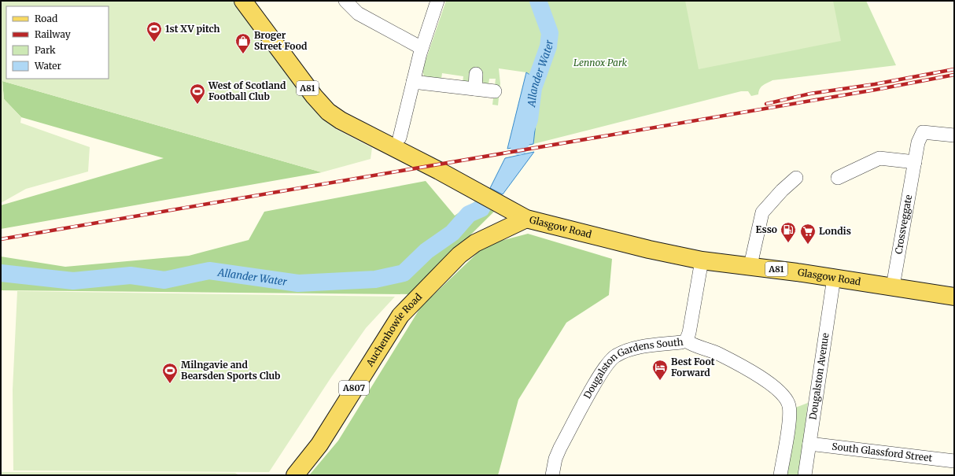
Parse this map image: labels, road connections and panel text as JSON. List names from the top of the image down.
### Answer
{
  "streets": {
    "main road": [
      "A81",
      "Glasgow Road",
      "Auchenhowie Road",
      "A807"
    ],
    "street": [
      "Crossveggate",
      "Dougalston Gardens South",
      "Dougalston Avenue",
      "South Glassford Street"
    ]
  },
  "crossings": [
    ["Crossveggate", "Glasgow Road"],
    ["Glasgow Road", "Auchenhowie Road"],
    ["Glasgow Road", "Dougalston Gardens South"],
    ["Glasgow Road", "Dougalston Avenue"],
    ["Dougalston Avenue", "South Glassford Street"]
  ],
  "water": ["Allander Water"],
  "parks": ["Lennox Park"],
  "places": {
    "sports": ["1st XV pitch", "West of Scotland Football Club", "Milngavie and Bearsden Sports Club"],
    "shop": ["Broger Street Food"],
    "fuel station": ["Esso"],
    "supermarket": ["Londis"],
    "hotel": ["Best Foot Forward"]
  },
  "legend": [
    "Road",
    "Railway",
    "Park",
    "Water"
  ]
}
